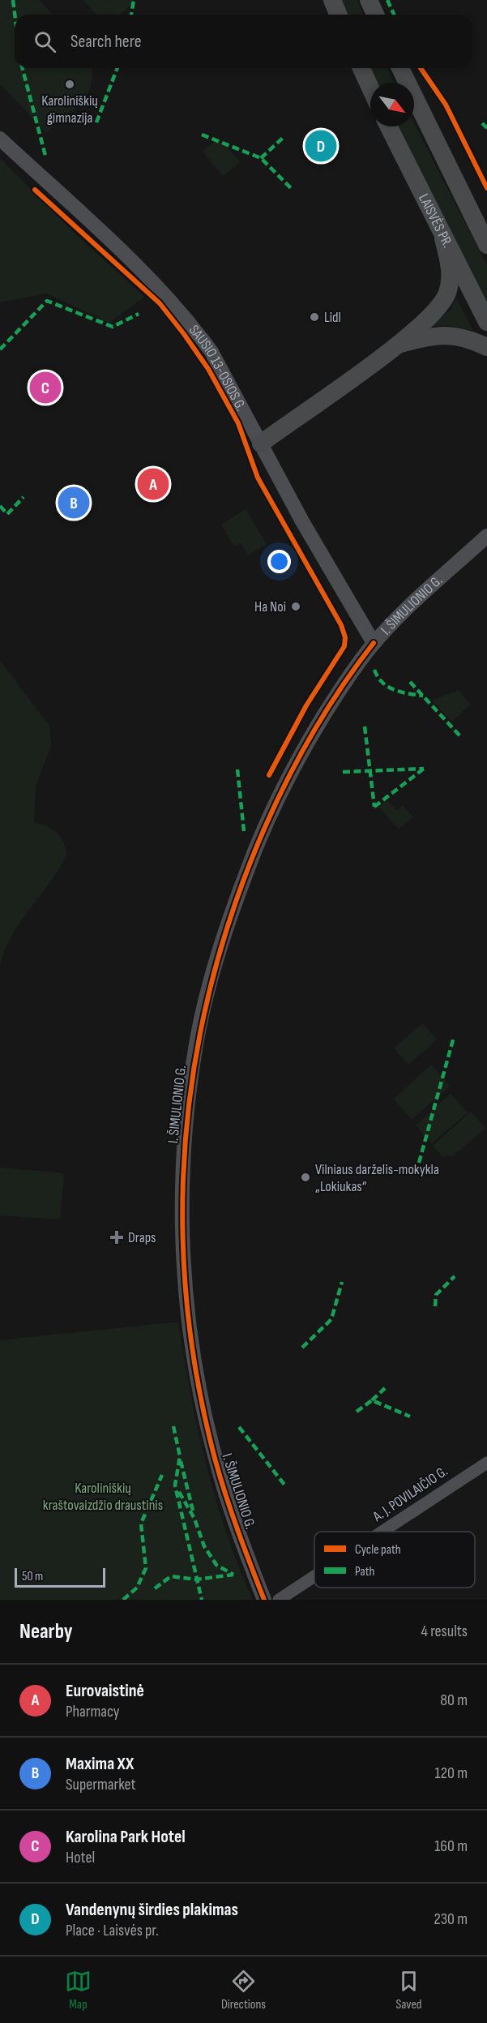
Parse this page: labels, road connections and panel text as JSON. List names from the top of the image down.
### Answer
{
  "streets": {
    "main road": ["LAISVĖS PR."],
    "street": ["SAUSIO 13-OSIOS G.", "I. ŠIMULIONIO G.", "A. J. POVILAIČIO G."]
  },
  "crossings": [
    ["SAUSIO 13-OSIOS G.", "I. ŠIMULIONIO G."]
  ],
  "parks": ["Karoliniškių kraštovaizdžio draustinis"],
  "places": {
    "other": [
      "Karoliniškių gimnazija",
      "Lidl",
      "Ha Noi",
      "Vilniaus darželis-mokykla „Lokiukas“"
    ],
    "health": ["Draps"]
  },
  "legend": ["Cycle path", "Path"],
  "scale_bar": "50 m",
  "north": "bottom right",
  "page": {
    "search": "Search here",
    "pins": [
      "D",
      "C",
      "A",
      "B"
    ],
    "scale": "50 m",
    "heading": ["Nearby", "4 results"],
    "list": [
      {
        "mark": "A",
        "name": "Eurovaistinė",
        "note": "Pharmacy",
        "value": "80 m"
      },
      {
        "mark": "B",
        "name": "Maxima XX",
        "note": "Supermarket",
        "value": "120 m"
      },
      {
        "mark": "C",
        "name": "Karolina Park Hotel",
        "note": "Hotel",
        "value": "160 m"
      },
      {
        "mark": "D",
        "name": "Vandenynų širdies plakimas",
        "note": "Place · Laisvės pr.",
        "value": "230 m"
      }
    ],
    "nav": ["Map", "Directions", "Saved"]
  }
}
